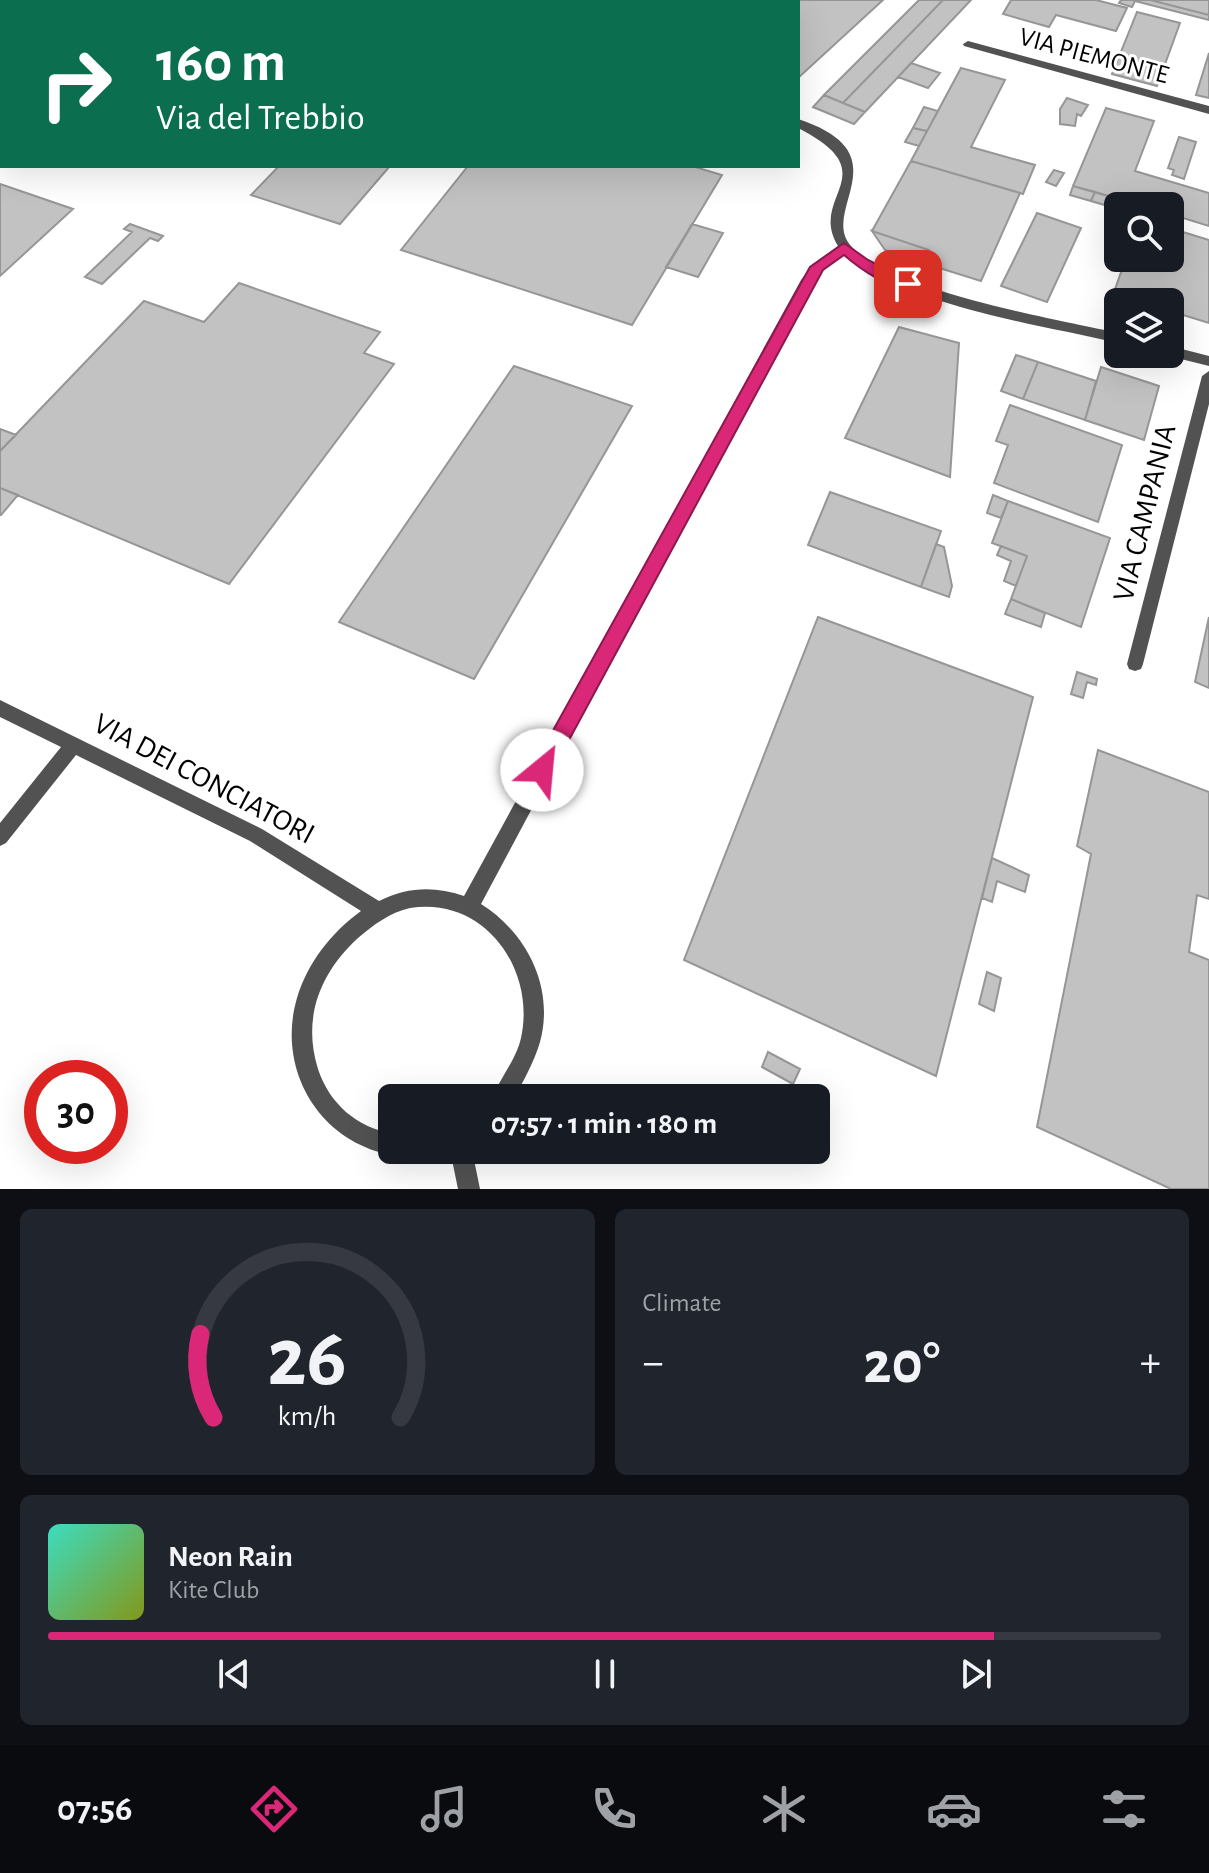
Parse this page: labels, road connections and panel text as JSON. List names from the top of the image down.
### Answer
{
  "streets": {
    "street": ["VIA PIEMONTE", "VIA CAMPANIA", "VIA DEI CONCIATORI"]
  },
  "page": {
    "turn": ["160 m", "Via del Trebbio"],
    "limit": "30",
    "trip": "07:57 · 1 min · 180 m",
    "tile": "Climate",
    "heat": ["−", "20°", "+"],
    "song": ["Neon Rain", "Kite Club"],
    "tabs": "07:56",
    "gauge": ["26", "km/h"]
  }
}
